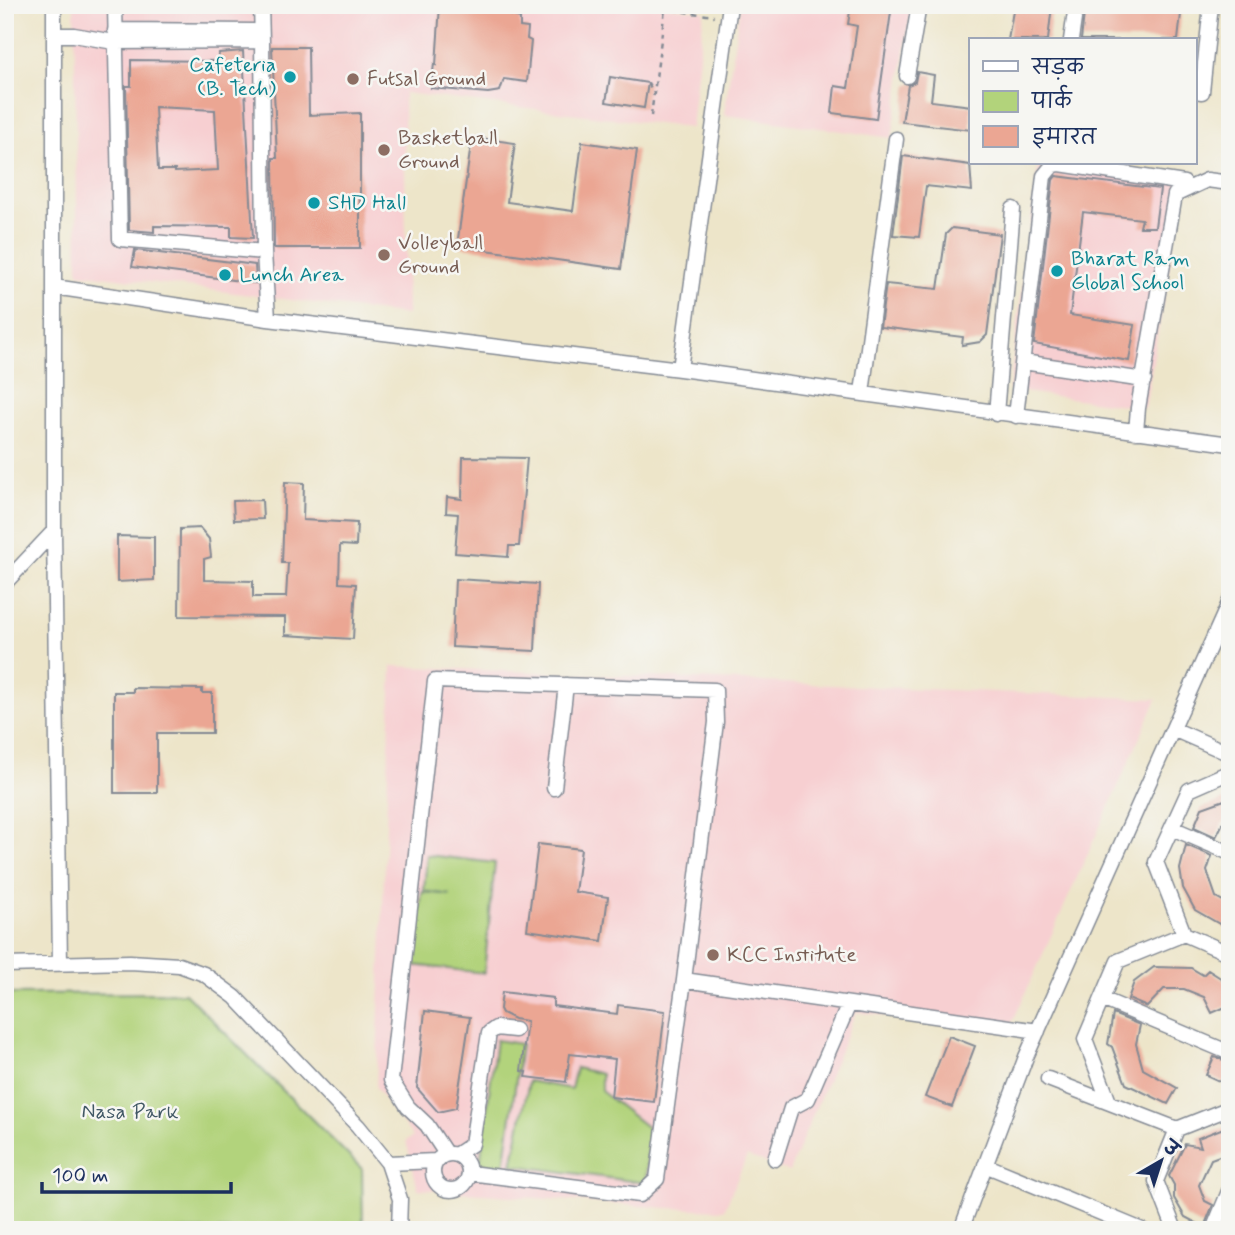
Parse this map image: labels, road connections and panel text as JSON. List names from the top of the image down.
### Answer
{
  "parks": ["Nasa Park"],
  "places": [
    "Cafeteria (B. Tech)",
    "Futsal Ground",
    "Basketball Ground",
    "SHD Hall",
    "Volleyball Ground",
    "Bharat Ram Global School",
    "Lunch Area",
    "KCC Institute"
  ],
  "legend": ["सड़क", "पार्क", "इमारत"],
  "scale_bar": "100 m",
  "north": "top right"
}
